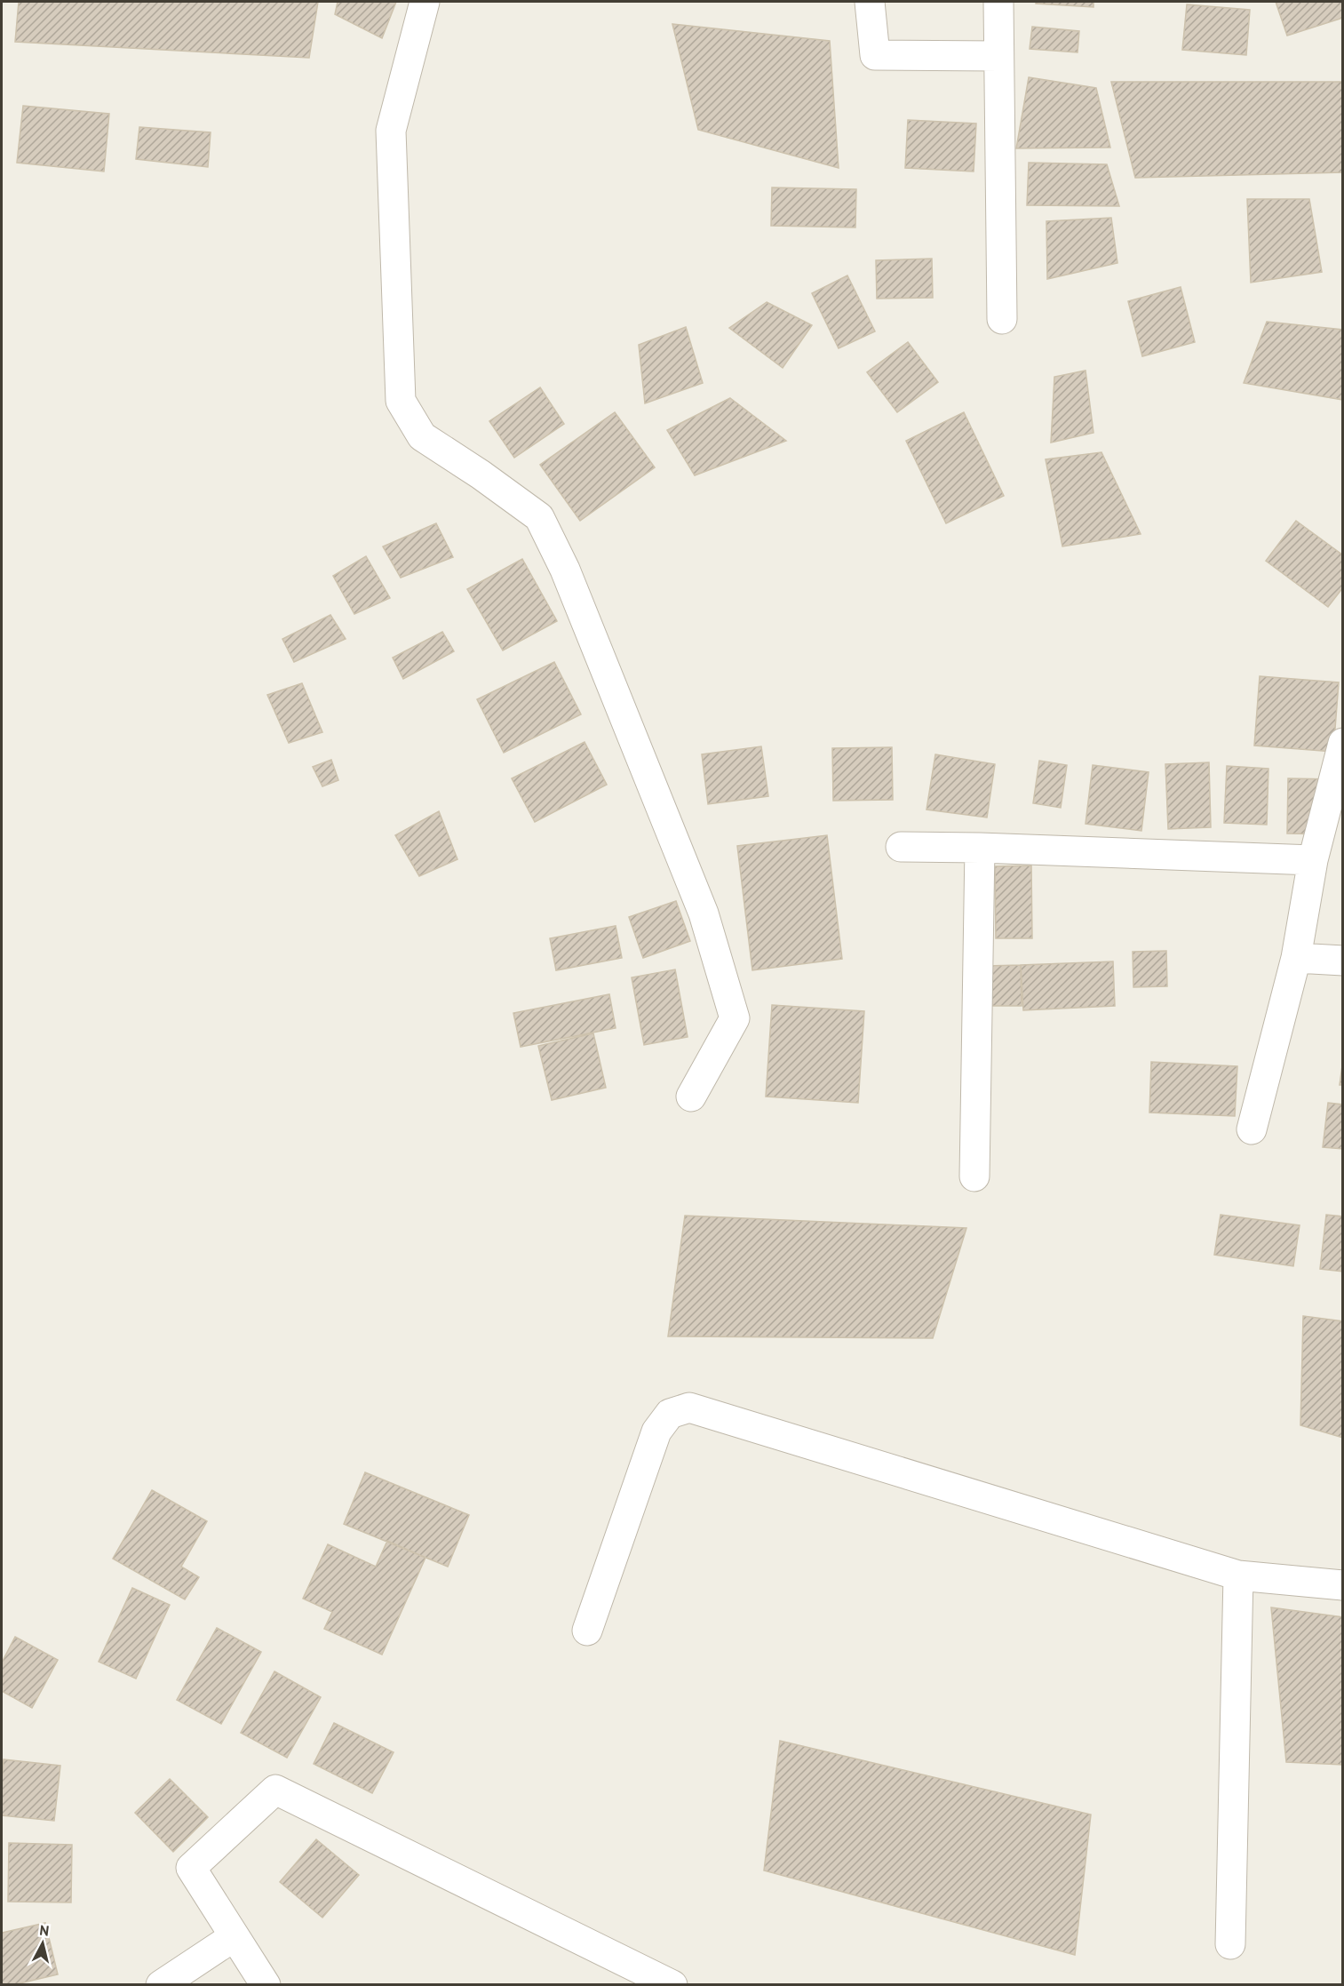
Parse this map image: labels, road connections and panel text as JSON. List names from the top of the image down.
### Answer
{
  "north": "top"
}
